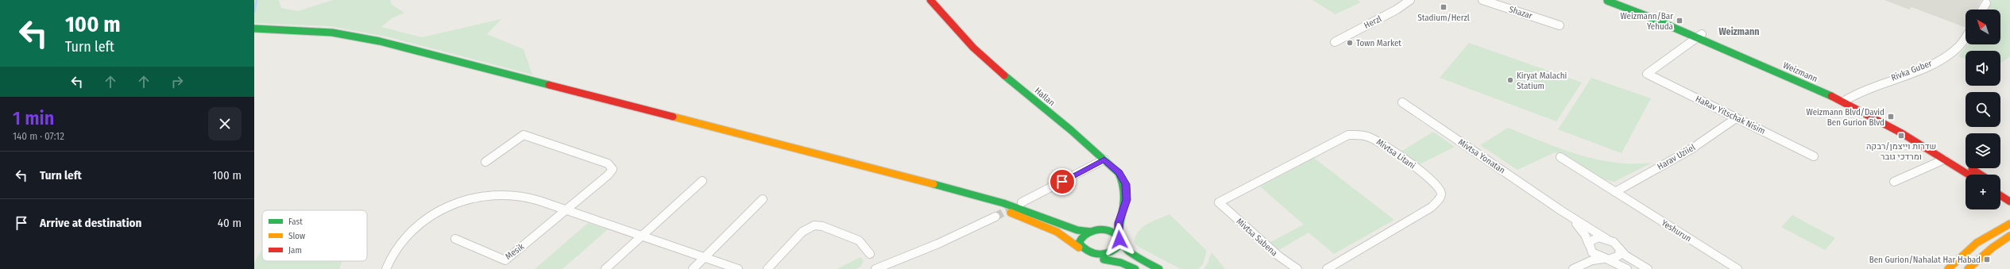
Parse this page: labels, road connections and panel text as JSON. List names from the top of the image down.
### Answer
{
  "streets": {
    "main road": ["Weizmann", "HaIlan"],
    "street": [
      "Shazar",
      "Herzl",
      "Rivka Guber",
      "HaRav Yitschak Nisim",
      "Mivtsa Litani",
      "Mivtsa Yonatan",
      "Harav Uziiel",
      "Yeshurun",
      "Mivtsa Sabena",
      "Mesik"
    ]
  },
  "crossings": [
    ["Rivka Guber", "Weizmann"],
    ["Weizmann", "HaRav Yitschak Nisim"],
    ["HaRav Yitschak Nisim", "Harav Uziiel"],
    ["Mivtsa Litani", "Mivtsa Sabena"],
    ["Harav Uziiel", "Yeshurun"]
  ],
  "districts": ["Weizmann"],
  "places": {
    "transit": [
      "Stadium/Herzl",
      "Weizmann/Bar Yehuda",
      "Weizmann Blvd/David Ben Gurion Blvd",
      "שדרות וייצמן/רבקה ומרדכי גובר",
      "Ben Gurion/Nahalat Har Habad"
    ],
    "other": ["Town Market", "Kiryat Malachi Statium"]
  },
  "legend": ["Fast", "Slow", "Jam"],
  "north": "top left",
  "page": {
    "turn": ["100 m", "Turn left"],
    "map_buttons": "+",
    "heading": ["1 min", "140 m · 07:12"],
    "list": [
      {
        "name": "Turn left",
        "value": "100 m"
      },
      {
        "name": "Arrive at destination",
        "value": "40 m"
      }
    ]
  }
}
